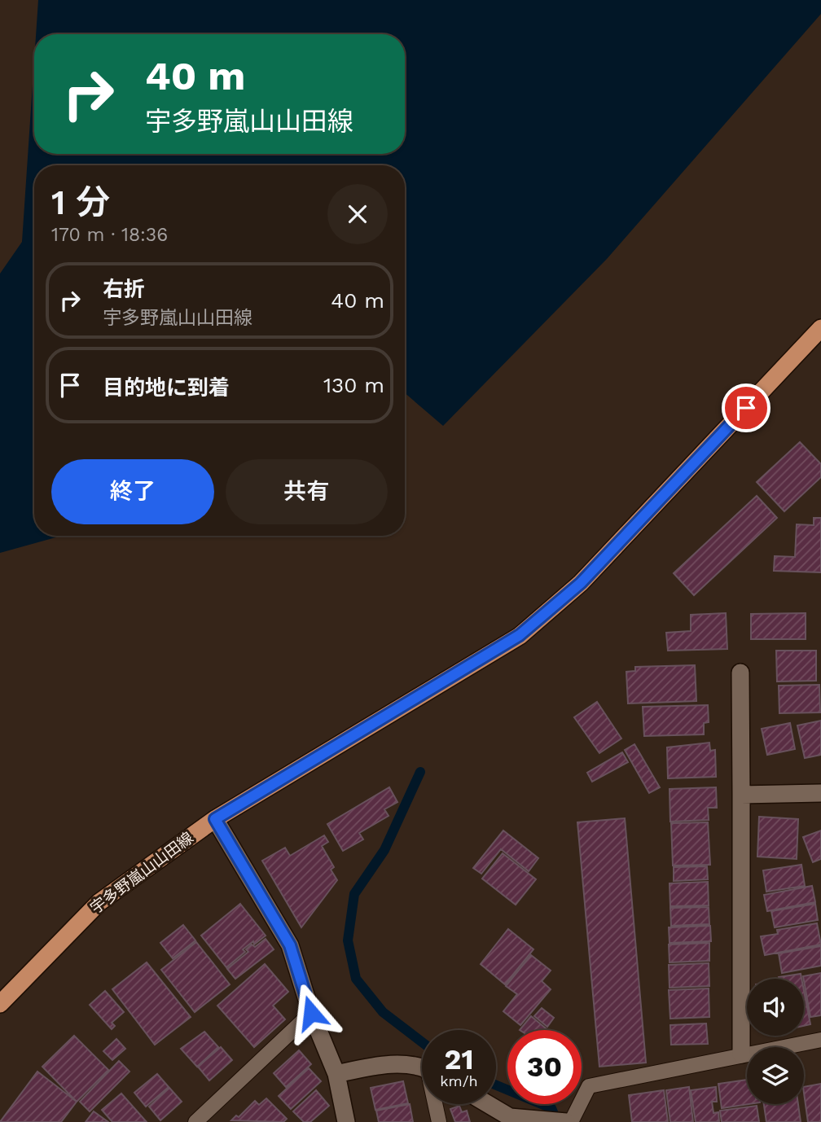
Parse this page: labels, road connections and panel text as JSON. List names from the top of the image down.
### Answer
{
  "streets": {
    "main road": ["宇多野嵐山山田線"]
  },
  "page": {
    "turn": ["40 m", "宇多野嵐山山田線"],
    "heading": ["1 分", "170 m · 18:36"],
    "list": [
      {
        "name": "右折",
        "note": "宇多野嵐山山田線",
        "value": "40 m"
      },
      {
        "name": "目的地に到着",
        "value": "130 m"
      }
    ],
    "buttons": ["終了", "共有"],
    "speed": "21 km/h",
    "limit": "30"
  }
}
